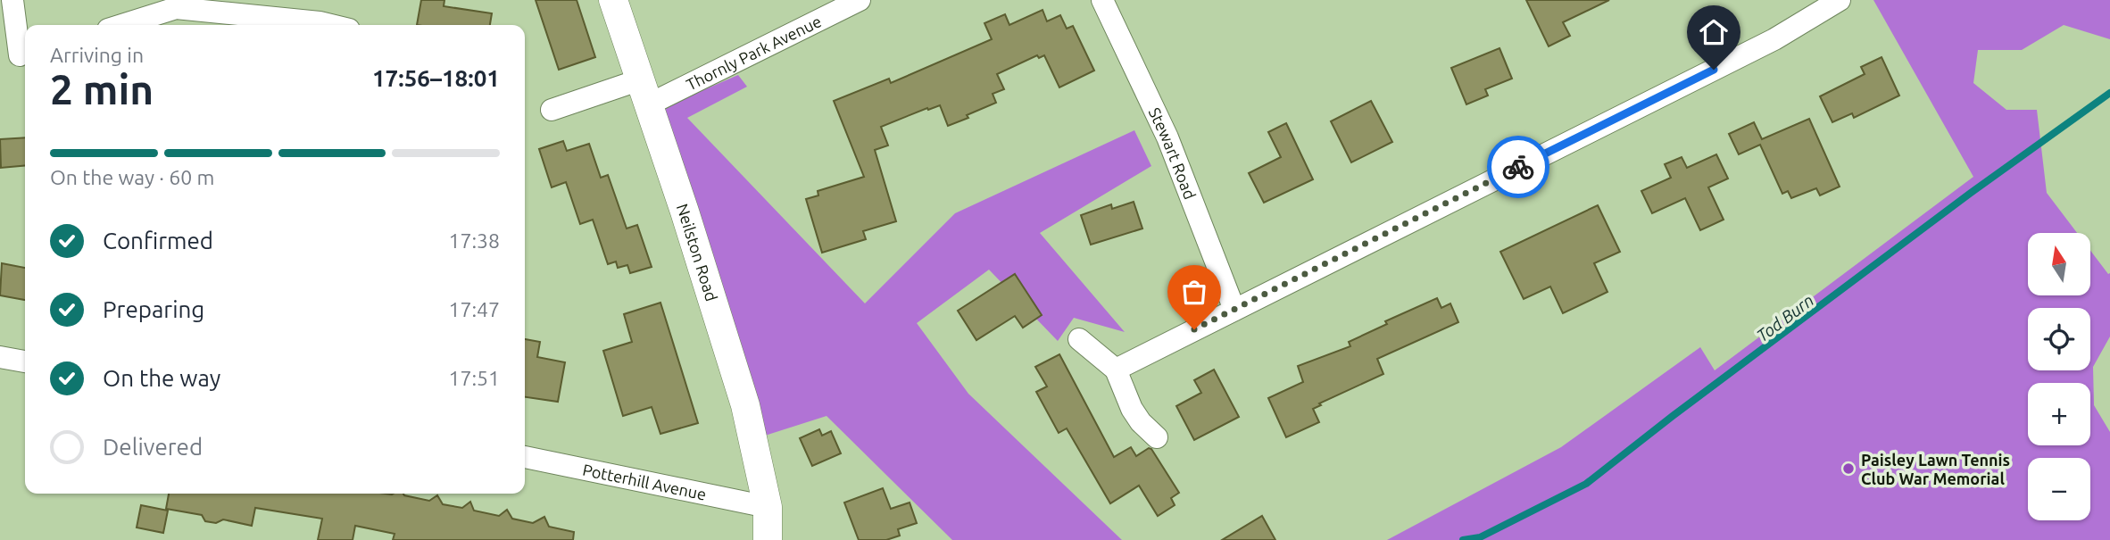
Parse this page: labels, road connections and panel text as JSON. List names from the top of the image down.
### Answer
{
  "streets": {
    "main road": ["Neilston Road"],
    "street": ["Thornly Park Avenue", "Stewart Road", "Potterhill Avenue"]
  },
  "crossings": [
    ["Thornly Park Avenue", "Neilston Road"],
    ["Neilston Road", "Potterhill Avenue"]
  ],
  "water": ["Tod Burn"],
  "places": ["Paisley Lawn Tennis Club War Memorial"],
  "north": "top",
  "page": {
    "heading": ["2 min", "Arriving in", "17:56–18:01"],
    "bar": "On the way · 60 m",
    "list": [
      ["Confirmed", "17:38"],
      ["Preparing", "17:47"],
      ["On the way", "17:51"],
      "Delivered"
    ],
    "map_buttons": ["+", "−"]
  }
}
